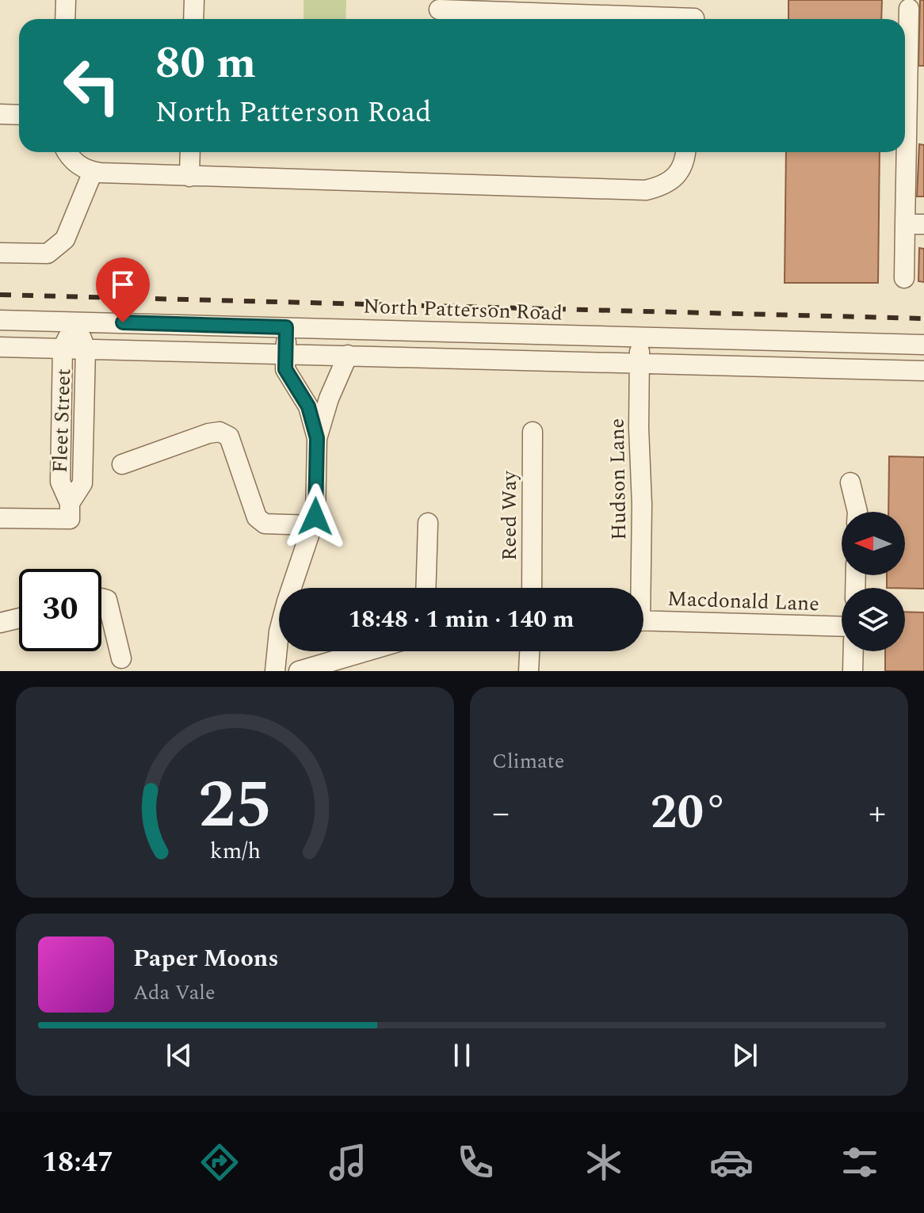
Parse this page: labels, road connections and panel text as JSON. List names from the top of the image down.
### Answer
{
  "streets": {
    "street": [
      "North Patterson Road",
      "Fleet Street",
      "Hudson Lane",
      "Reed Way",
      "Macdonald Lane"
    ]
  },
  "crossings": [
    ["North Patterson Road", "Fleet Street"],
    ["North Patterson Road", "Hudson Lane"]
  ],
  "north": "left",
  "page": {
    "turn": ["80 m", "North Patterson Road"],
    "limit": "30",
    "trip": "18:48 · 1 min · 140 m",
    "tile": "Climate",
    "heat": ["−", "20°", "+"],
    "song": ["Paper Moons", "Ada Vale"],
    "tabs": "18:47",
    "gauge": ["25", "km/h"]
  }
}
